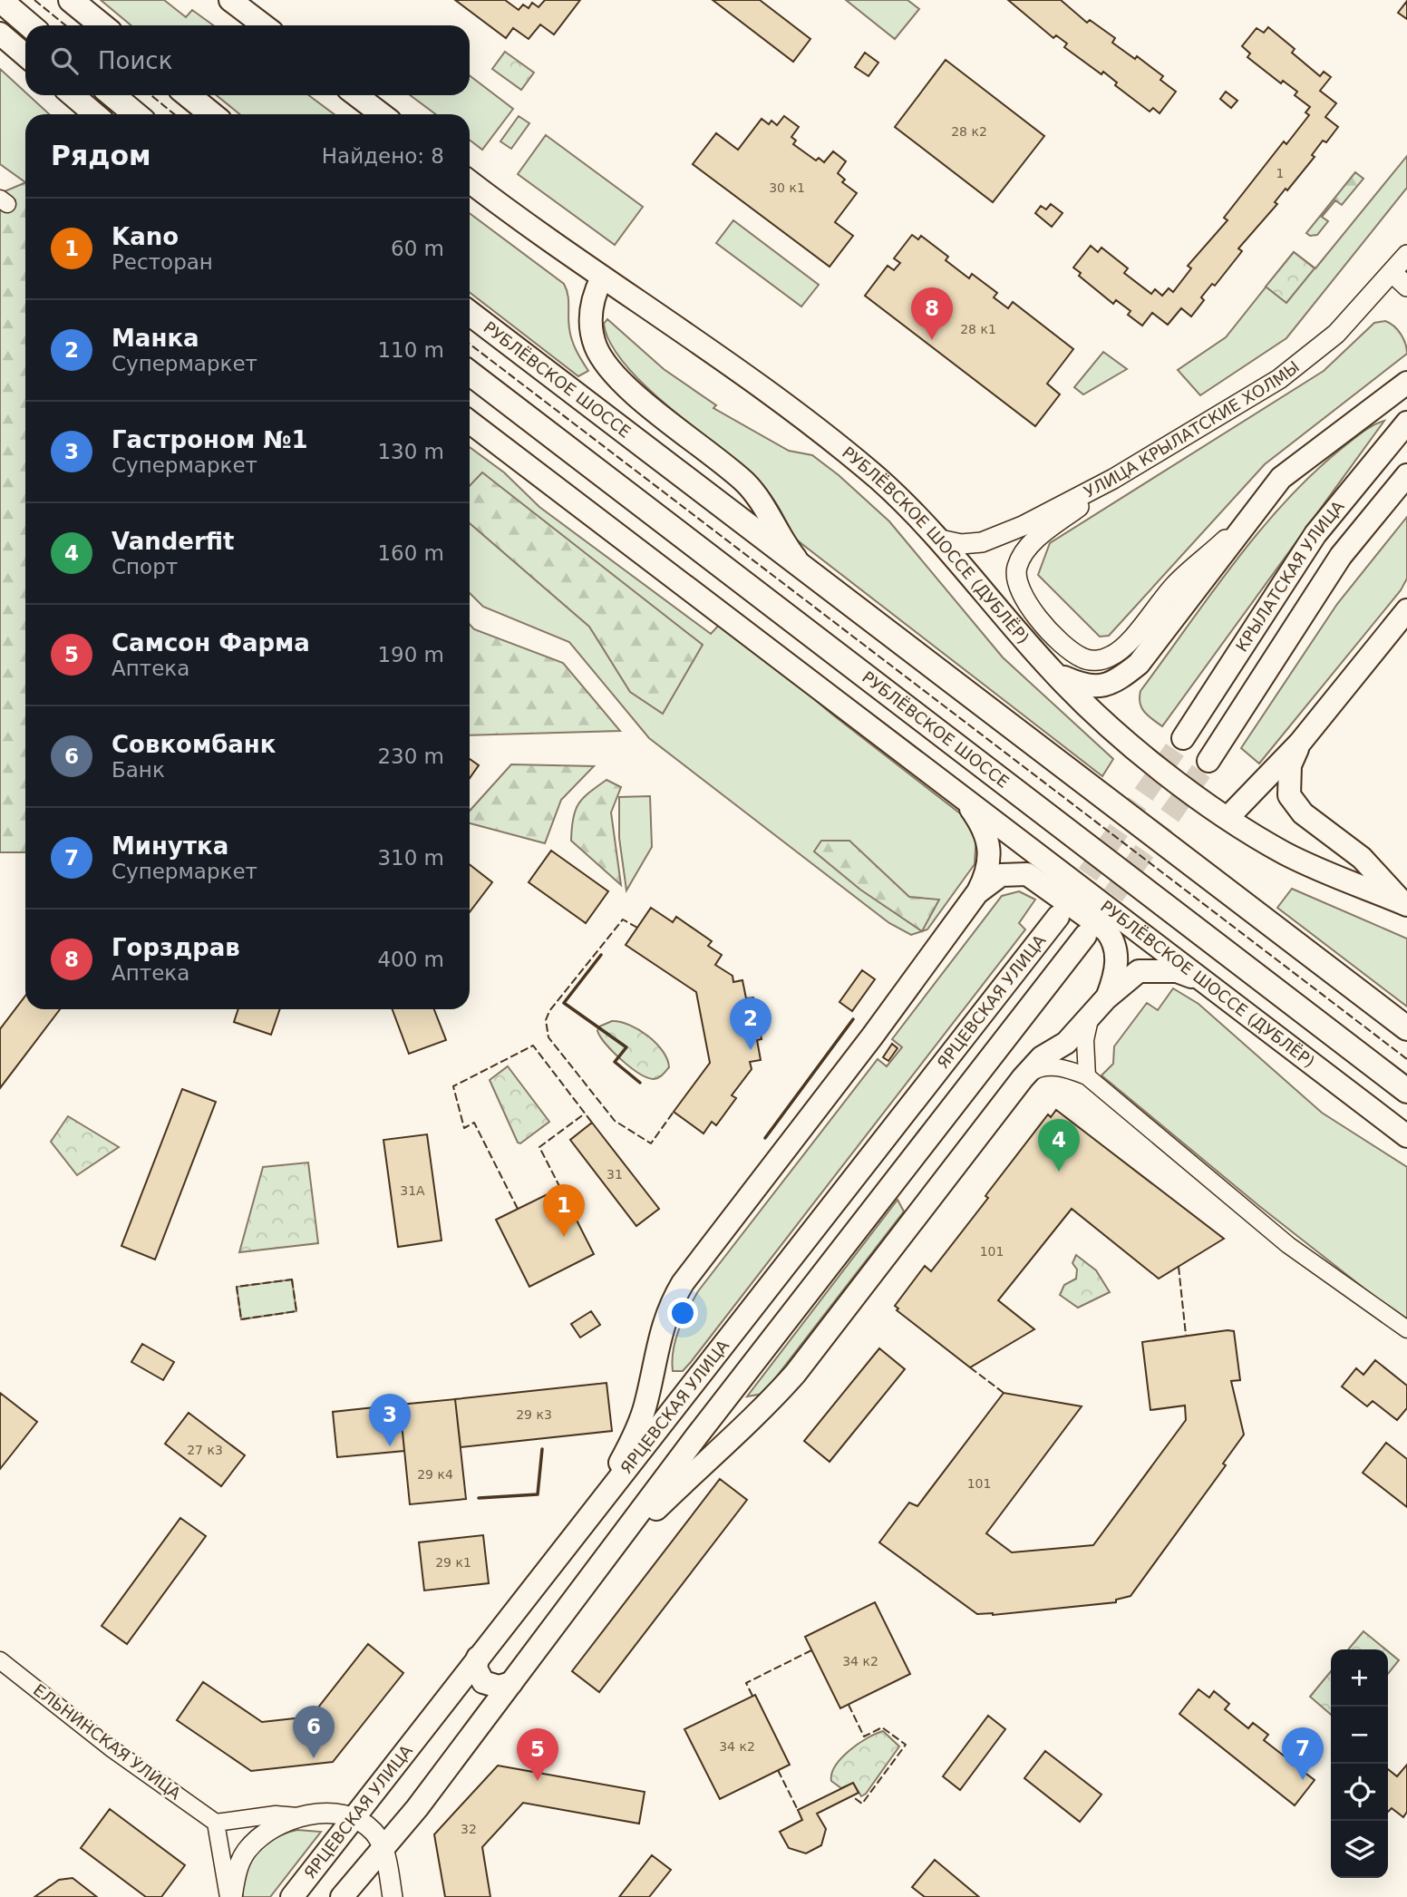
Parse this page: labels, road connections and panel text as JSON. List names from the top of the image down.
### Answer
{
  "streets": {
    "main road": [
      "РУБЛЁВСКОЕ ШОССЕ",
      "РУБЛЁВСКОЕ ШОССЕ (ДУБЛЁР)",
      "КРЫЛАТСКАЯ УЛИЦА",
      "ЯРЦЕВСКАЯ УЛИЦА"
    ],
    "street": ["УЛИЦА КРЫЛАТСКИЕ ХОЛМЫ", "ЕЛЬНИНСКАЯ УЛИЦА"]
  },
  "crossings": [
    ["УЛИЦА КРЫЛАТСКИЕ ХОЛМЫ", "РУБЛЁВСКОЕ ШОССЕ (ДУБЛЁР)"]
  ],
  "house_numbers": [
    "28 к2",
    "1",
    "30 к1",
    "28 к1",
    "31",
    "31А",
    "101",
    "29 к3",
    "27 к3",
    "29 к4",
    "101",
    "29 к1",
    "34 к2",
    "34 к2",
    "32"
  ],
  "page": {
    "search": "Поиск",
    "heading": ["Рядом", "Найдено: 8"],
    "list": [
      {
        "mark": "1",
        "name": "Kano",
        "note": "Ресторан",
        "value": "60 m"
      },
      {
        "mark": "2",
        "name": "Манка",
        "note": "Супермаркет",
        "value": "110 m"
      },
      {
        "mark": "3",
        "name": "Гастроном №1",
        "note": "Супермаркет",
        "value": "130 m"
      },
      {
        "mark": "4",
        "name": "Vanderfit",
        "note": "Спорт",
        "value": "160 m"
      },
      {
        "mark": "5",
        "name": "Самсон Фарма",
        "note": "Аптека",
        "value": "190 m"
      },
      {
        "mark": "6",
        "name": "Совкомбанк",
        "note": "Банк",
        "value": "230 m"
      },
      {
        "mark": "7",
        "name": "Минутка",
        "note": "Супермаркет",
        "value": "310 m"
      },
      {
        "mark": "8",
        "name": "Горздрав",
        "note": "Аптека",
        "value": "400 m"
      }
    ],
    "pins": [
      "8",
      "2",
      "4",
      "1",
      "3",
      "6",
      "7",
      "5"
    ],
    "map_buttons": ["+", "−"]
  }
}
